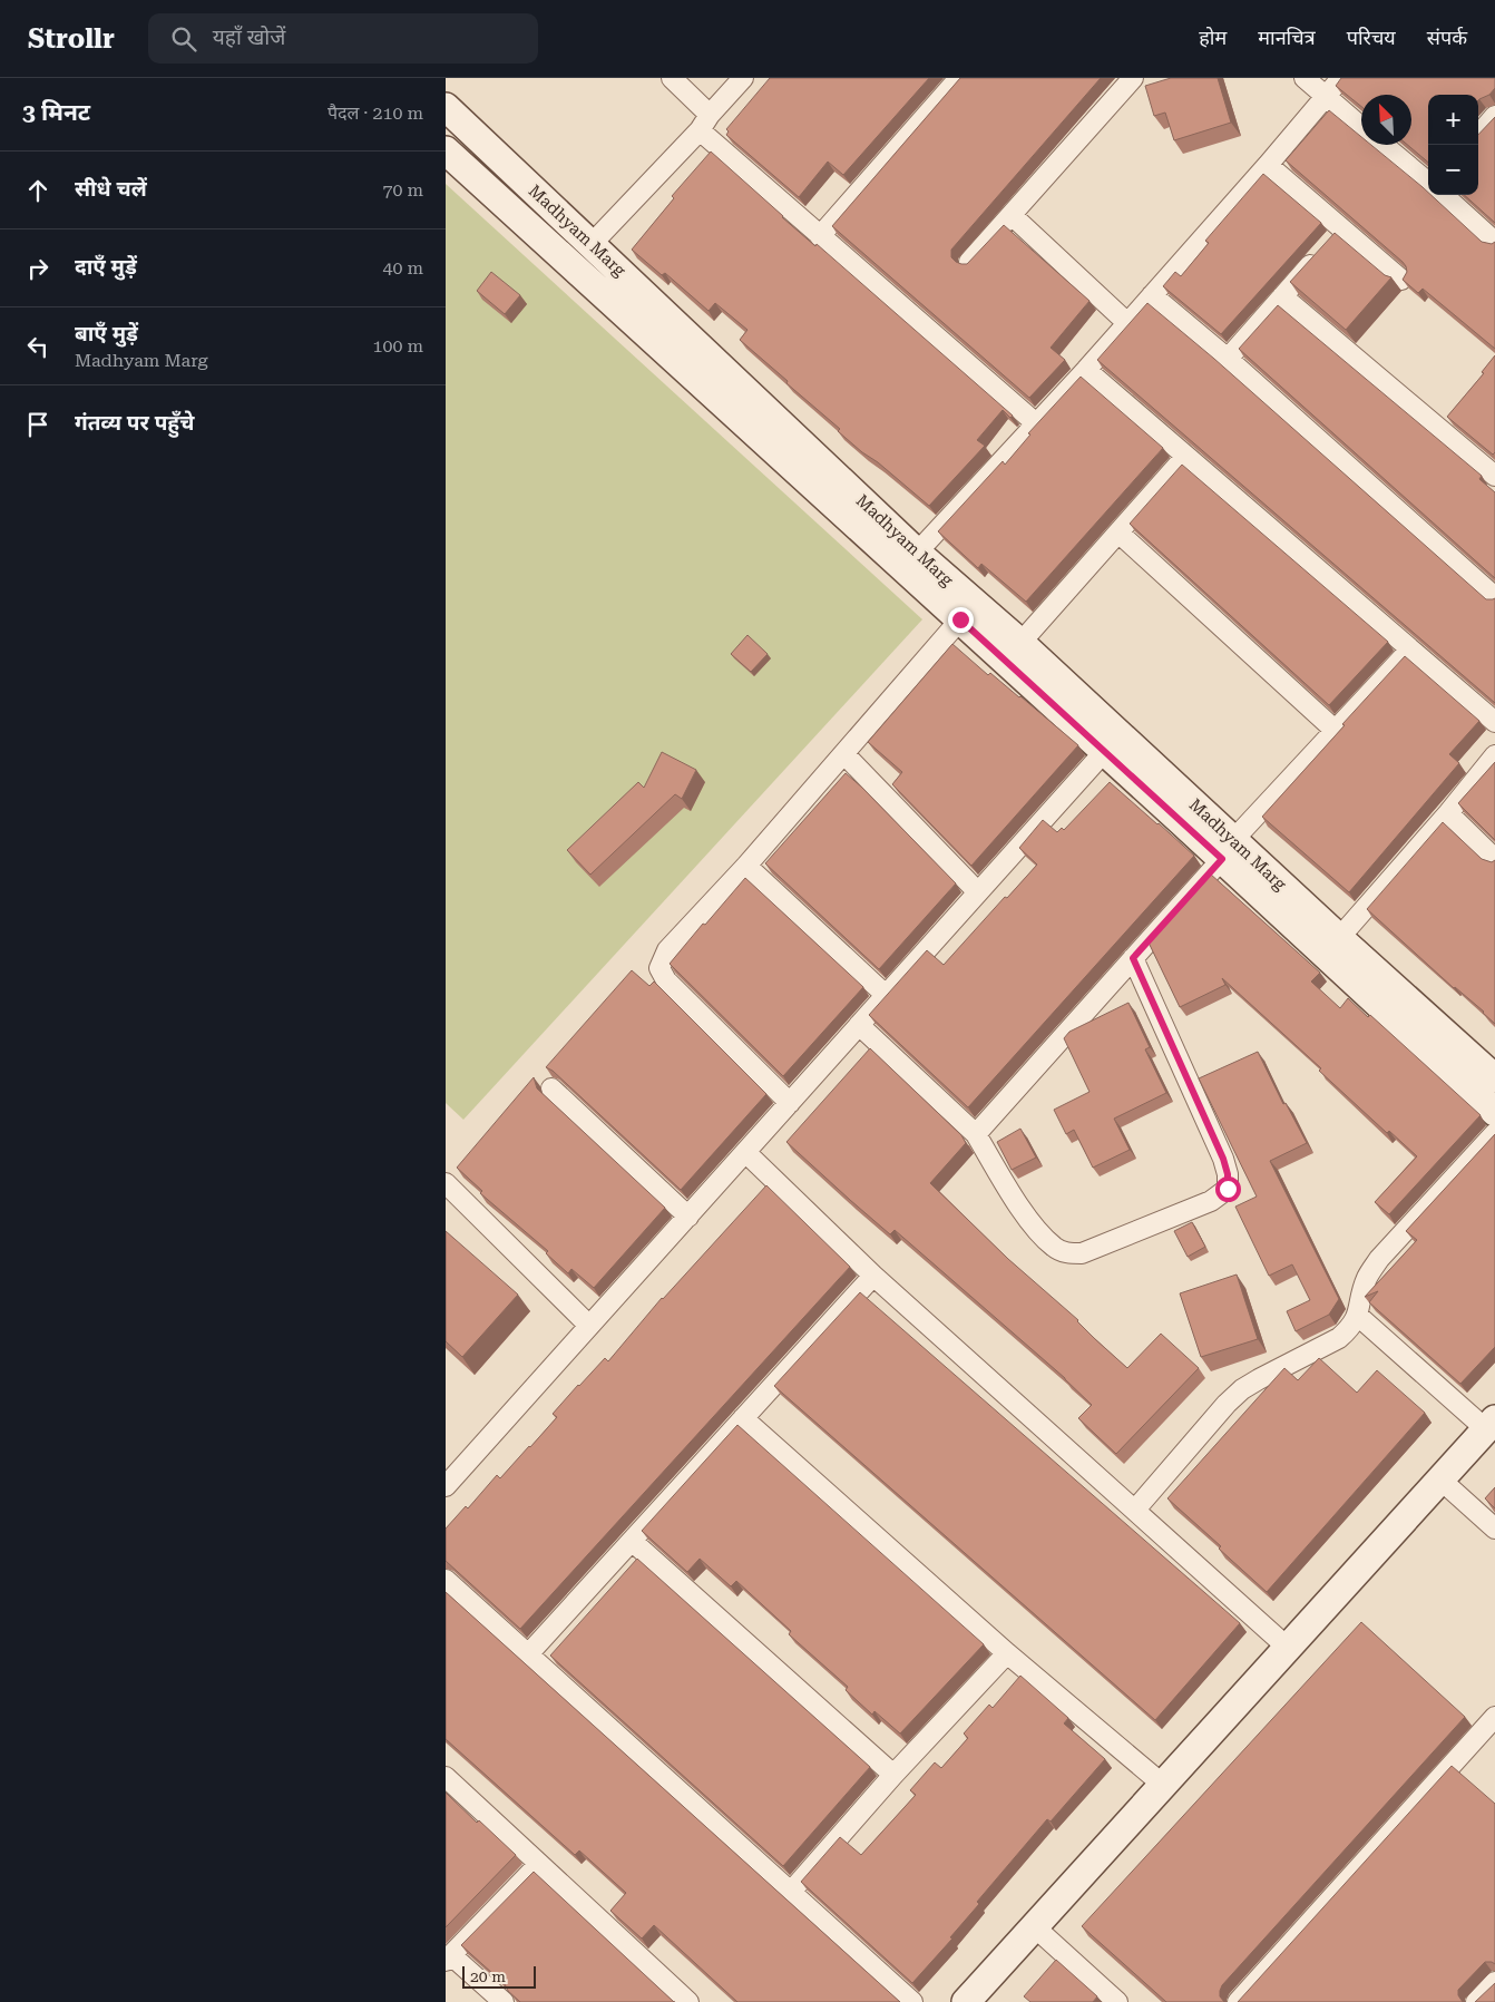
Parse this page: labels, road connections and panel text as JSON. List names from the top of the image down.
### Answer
{
  "streets": {
    "street": ["Madhyam Marg"]
  },
  "scale_bar": "20 m",
  "north": "top left",
  "page": {
    "header": "Strollr",
    "search": "यहाँ खोजें",
    "nav": [
      "होम",
      "मानचित्र",
      "परिचय",
      "संपर्क"
    ],
    "heading": ["3 मिनट", "पैदल · 210 m"],
    "map_buttons": ["+", "−"],
    "list": [
      ["सीधे चलें", "70 m"],
      ["दाएँ मुड़ें", "40 m"],
      ["बाएँ मुड़ें", "Madhyam Marg", "100 m"],
      "गंतव्य पर पहुँचे"
    ],
    "scale": "20 m"
  }
}
